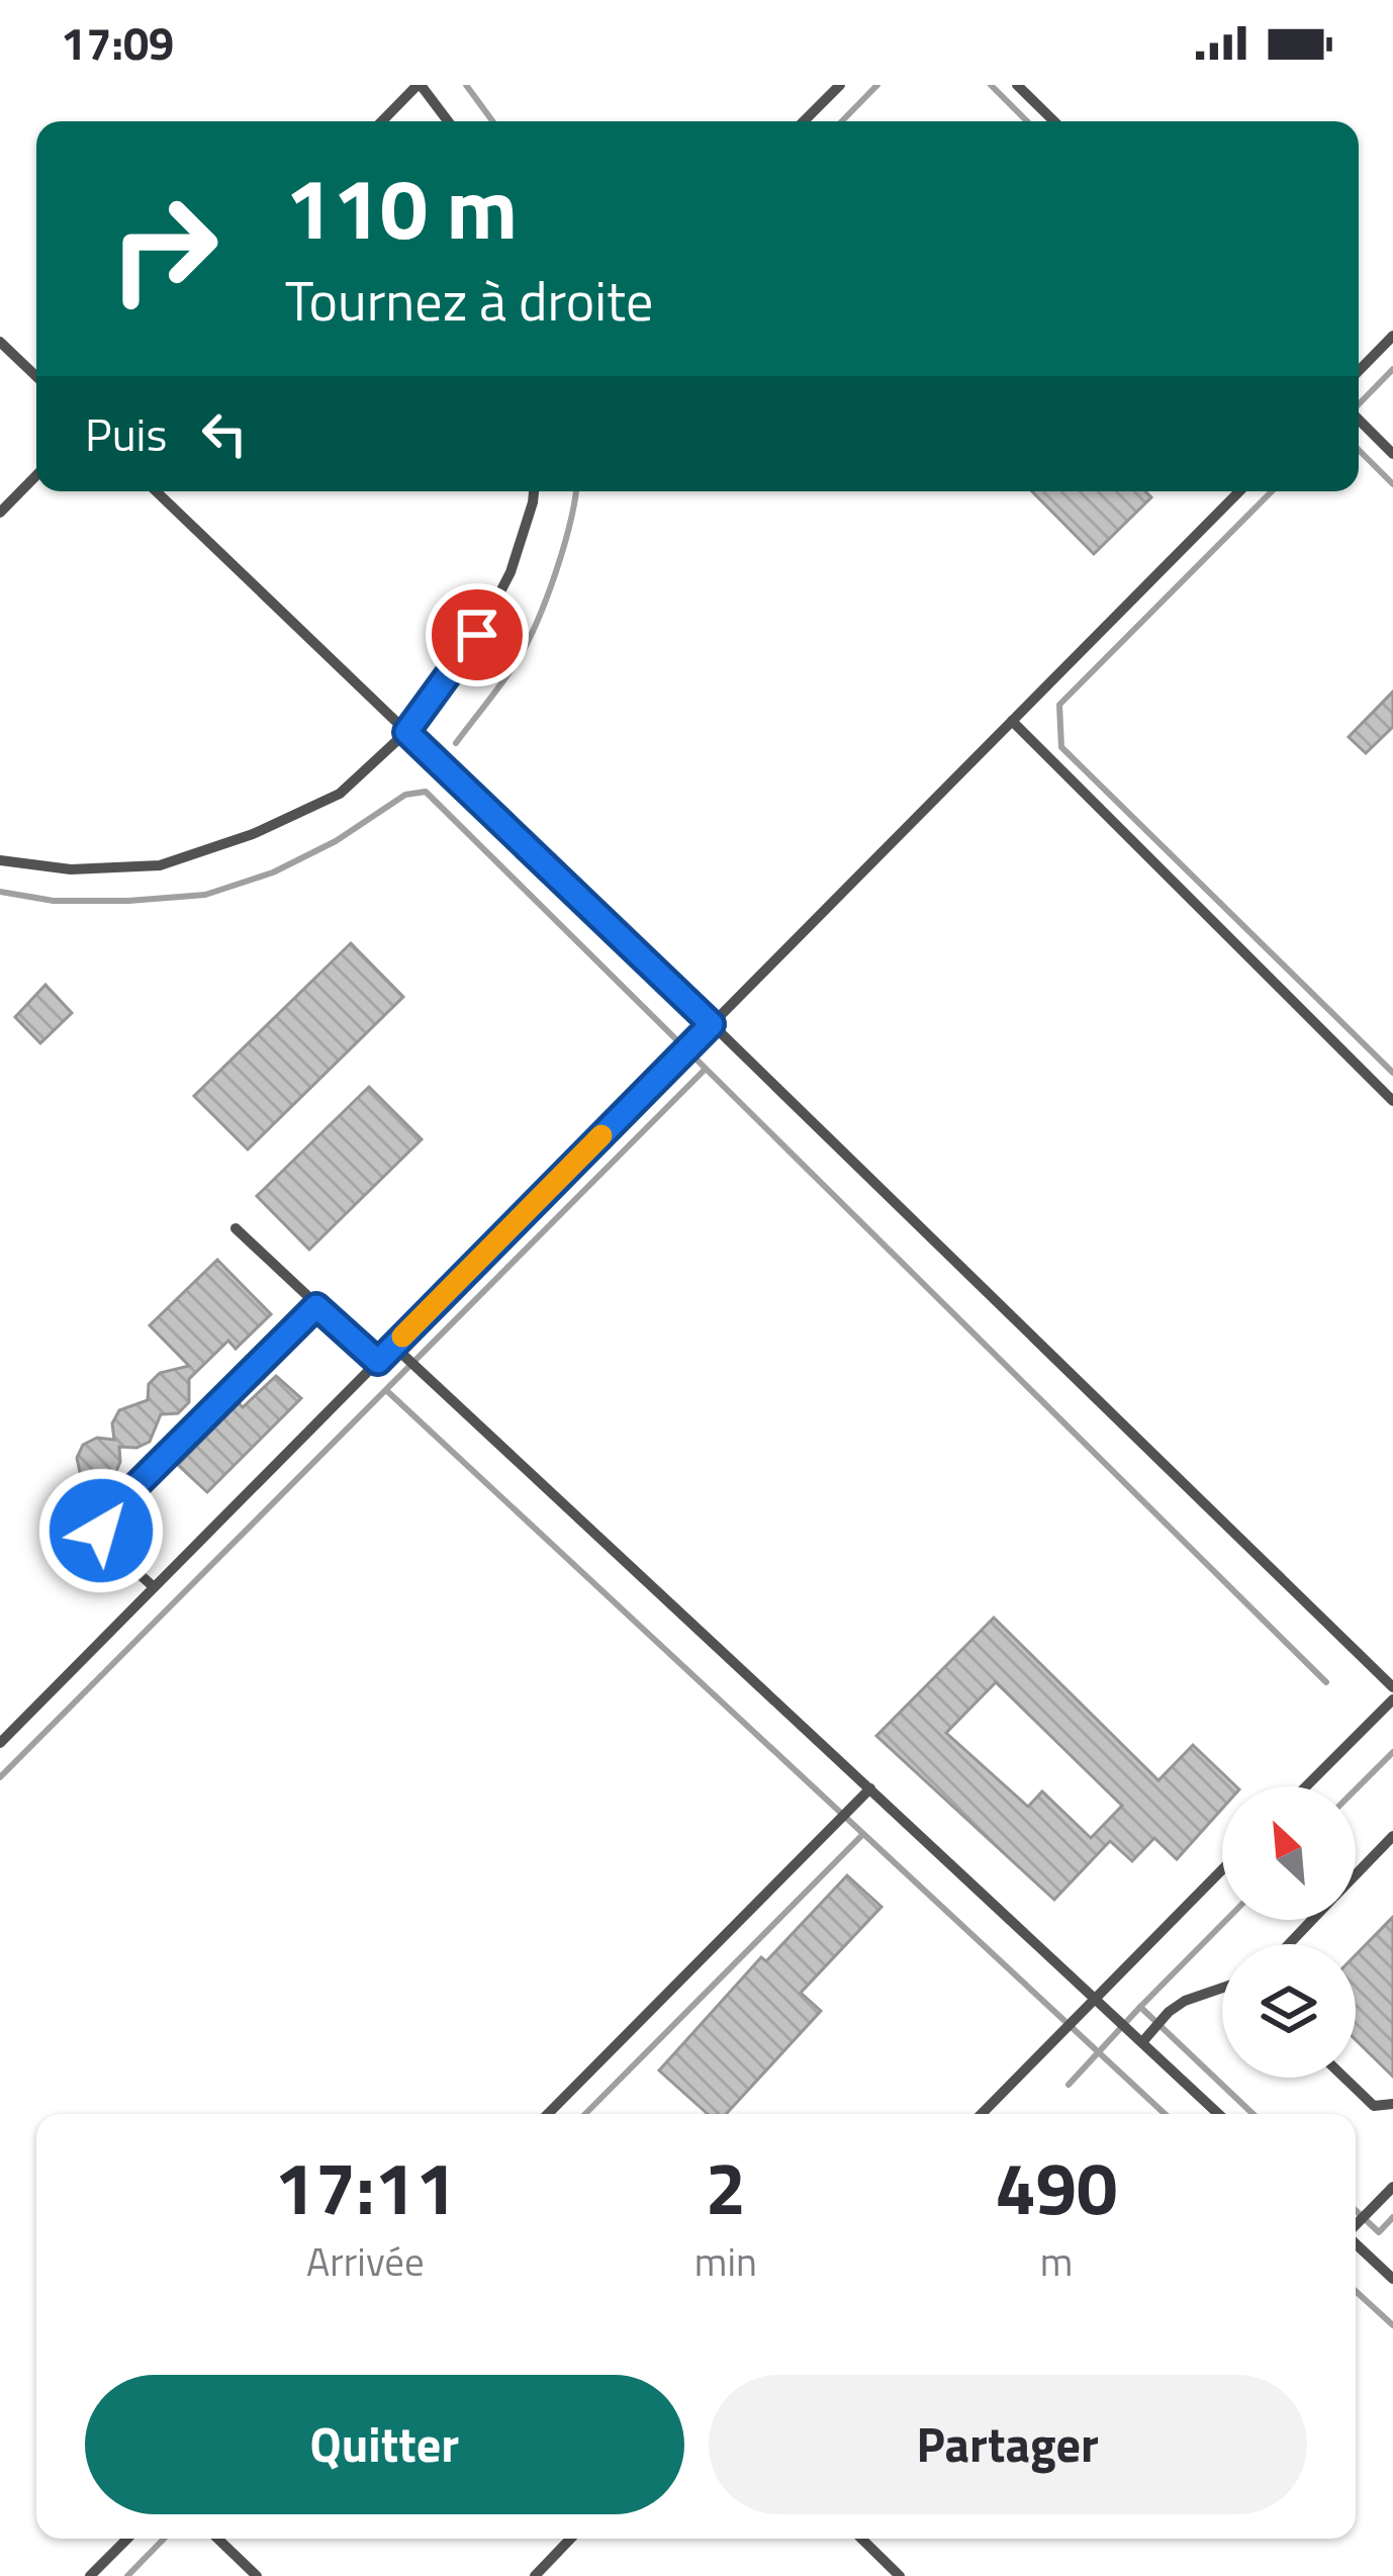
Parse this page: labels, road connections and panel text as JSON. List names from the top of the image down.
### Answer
{
  "north": "top left",
  "page": {
    "status": "17:09",
    "turn": ["110 m", "Tournez à droite"],
    "then": "Puis",
    "eta": [
      "17:11",
      "Arrivée",
      "2",
      "min",
      "490",
      "m"
    ],
    "buttons": ["Quitter", "Partager"]
  }
}
